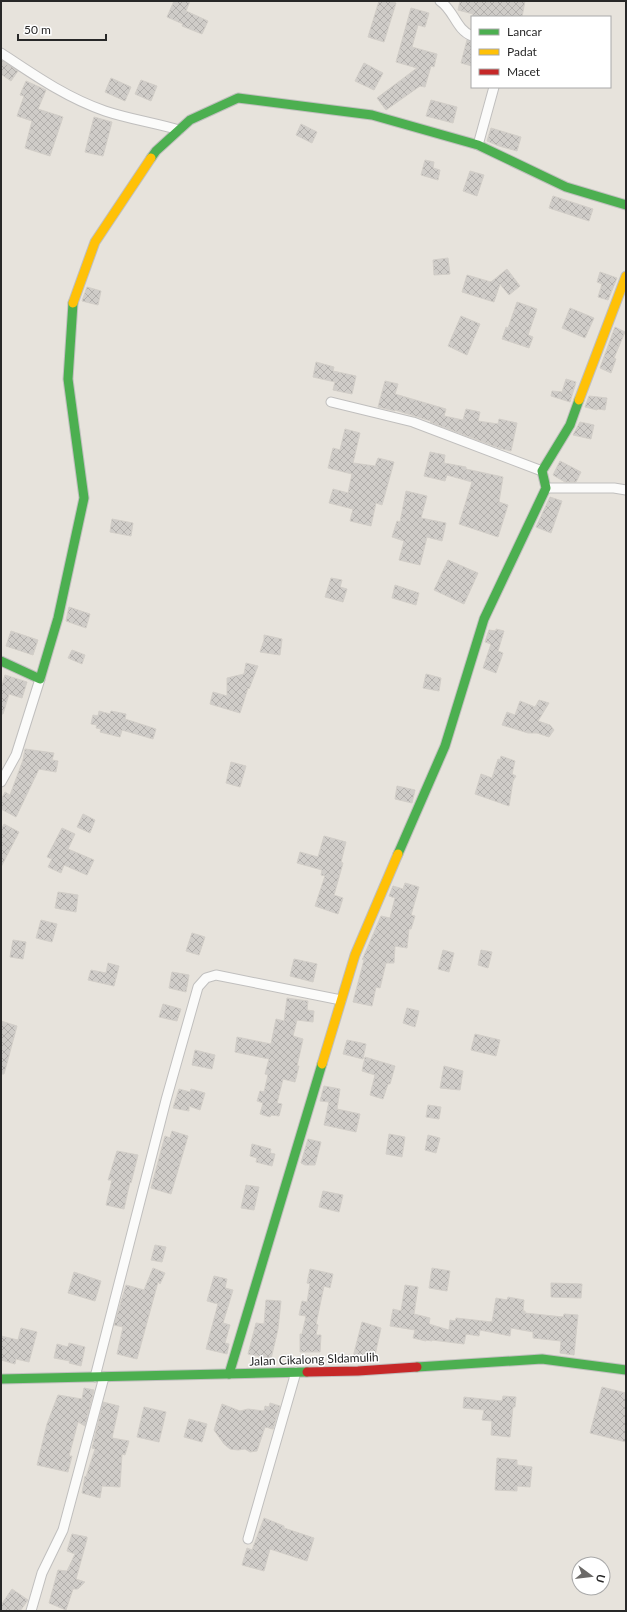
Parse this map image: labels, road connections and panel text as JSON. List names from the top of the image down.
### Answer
{
  "streets": {
    "street": ["Jalan Cikalong SIdamulih"]
  },
  "legend": ["Lancar", "Padat", "Macet"],
  "scale_bar": "50 m",
  "north": "right"
}
